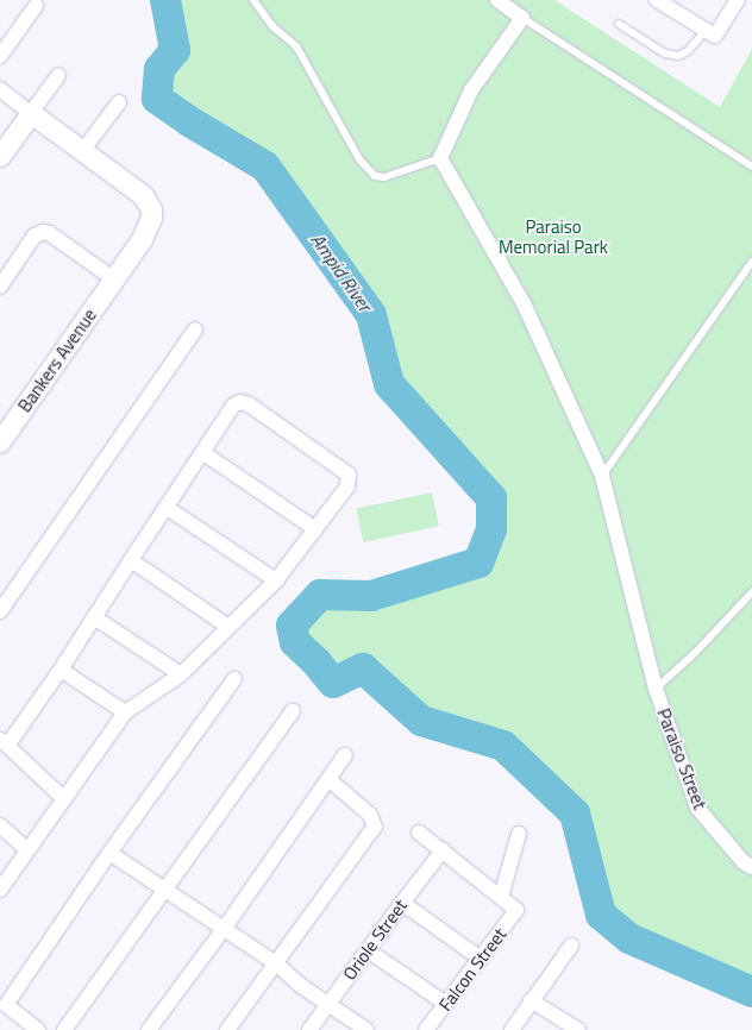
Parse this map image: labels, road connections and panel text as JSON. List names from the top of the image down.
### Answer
{
  "streets": {
    "street": [
      "Bankers Avenue",
      "Paraiso Street",
      "Oriole Street",
      "Falcon Street"
    ]
  },
  "water": ["Ampid River"],
  "parks": ["Paraiso Memorial Park"]
}
